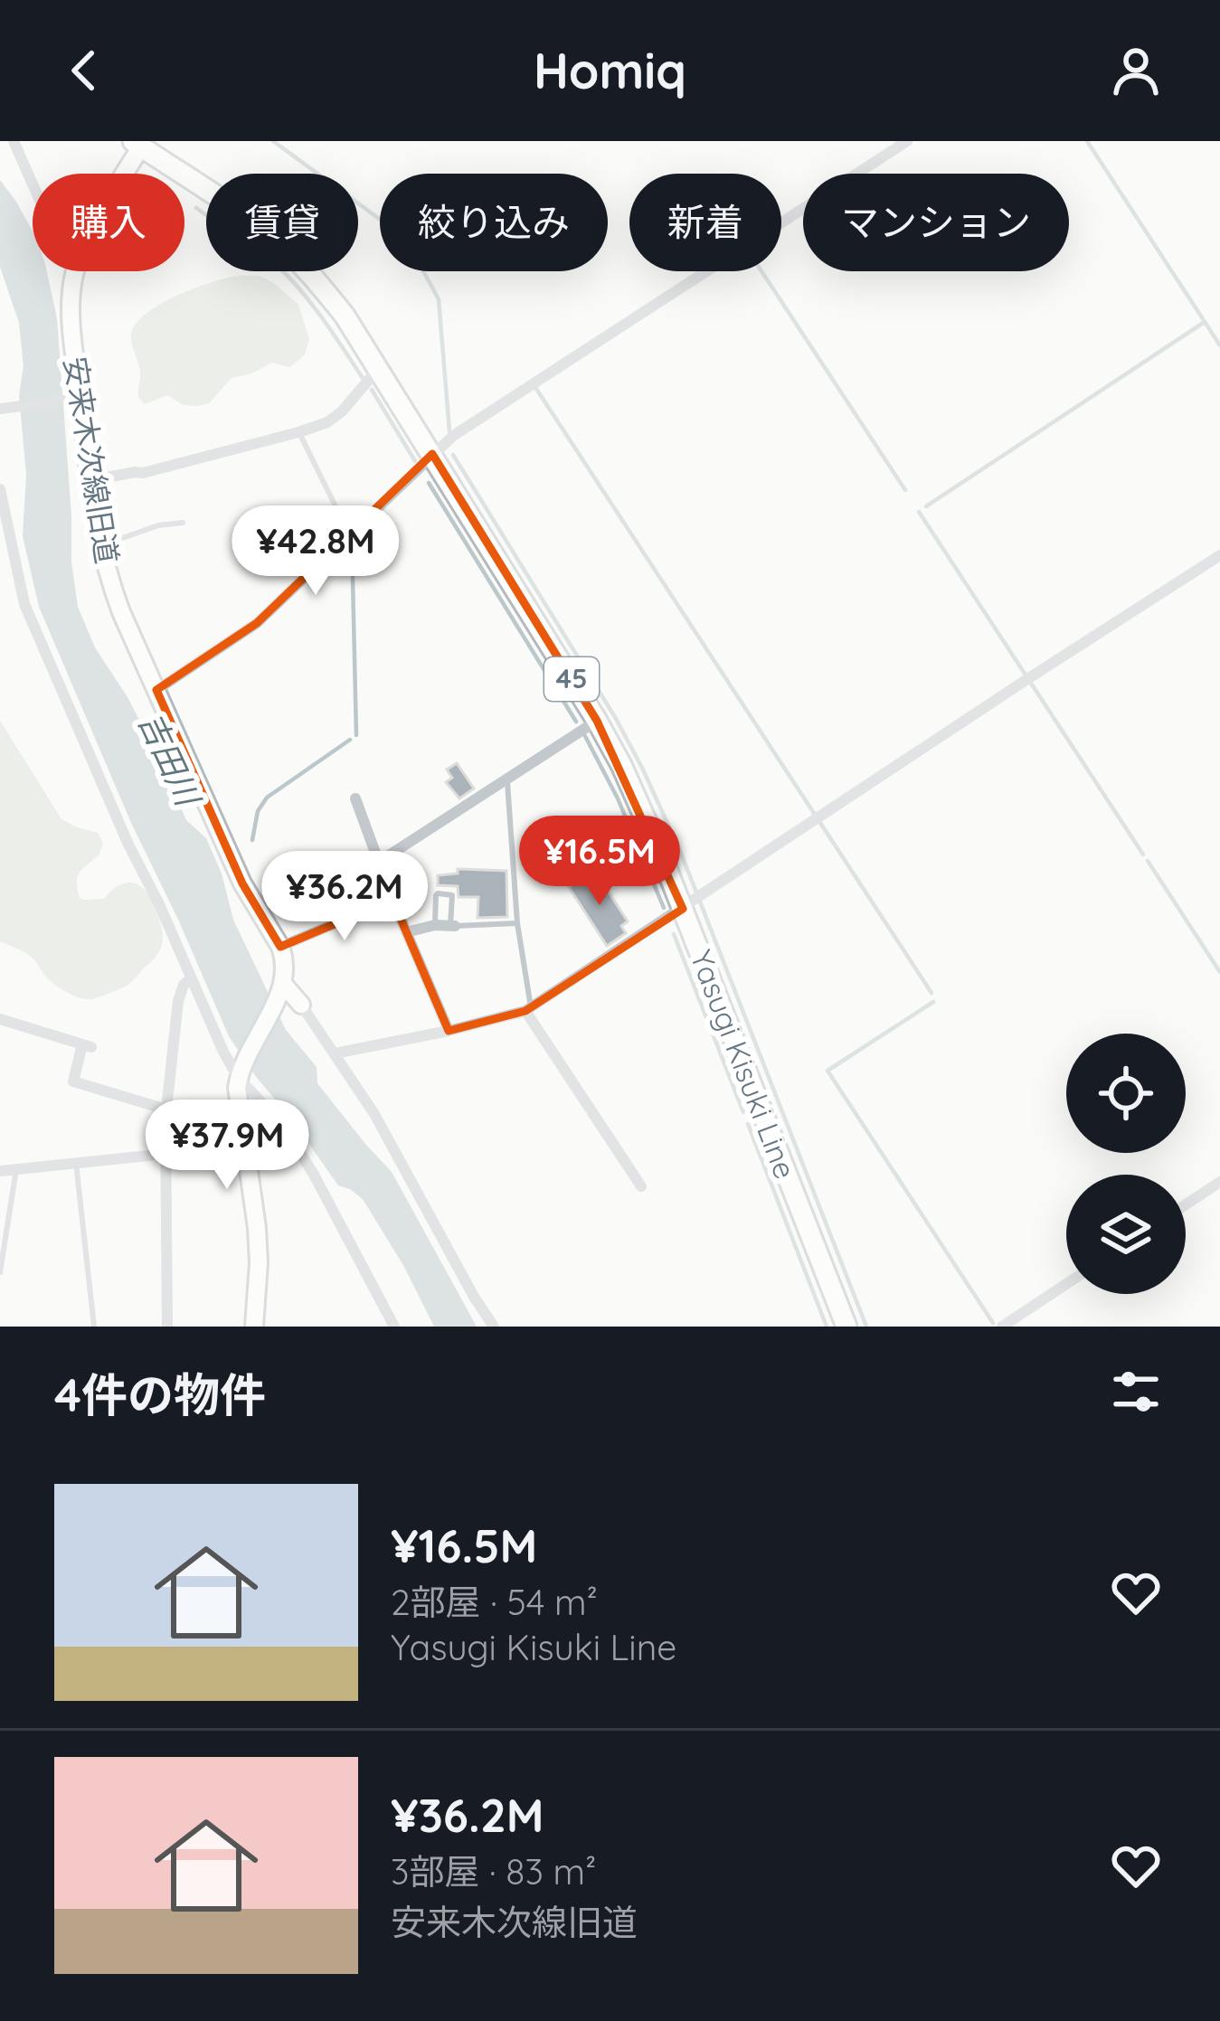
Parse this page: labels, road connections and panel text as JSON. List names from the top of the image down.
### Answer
{
  "streets": {
    "main road": ["45", "Yasugi Kisuki Line"],
    "street": ["安来木次線旧道"]
  },
  "crossings": [
    ["安来木次線旧道", "Yasugi Kisuki Line"]
  ],
  "water": ["吉田川"],
  "page": {
    "header": "Homiq",
    "chip": [
      "購入",
      "賃貸",
      "絞り込み",
      "新着",
      "マンション"
    ],
    "price": [
      "¥42.8M",
      "¥16.5M",
      "¥36.2M",
      "¥37.9M"
    ],
    "heading": "4件の物件",
    "list": [
      {
        "name": "¥16.5M",
        "note": "2部屋 · 54 m² · Yasugi Kisuki Line"
      },
      {
        "name": "¥36.2M",
        "note": "3部屋 · 83 m² · 安来木次線旧道"
      }
    ]
  }
}
